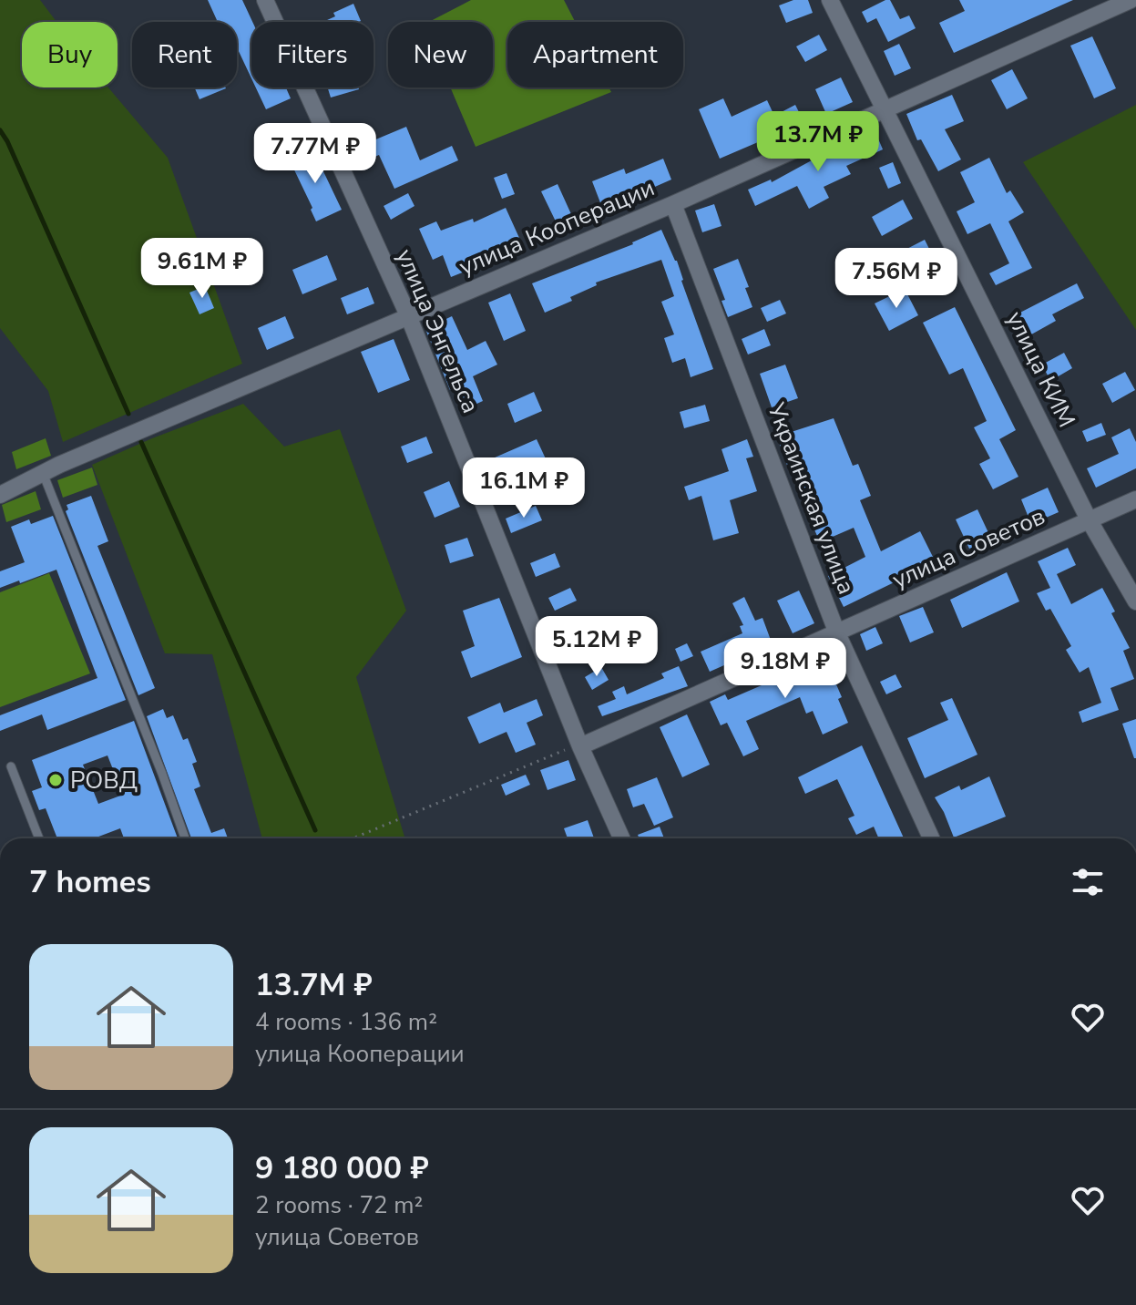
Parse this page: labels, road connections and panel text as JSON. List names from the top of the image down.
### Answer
{
  "streets": {
    "street": [
      "улица Кооперации",
      "улица Энгельса",
      "улица КИМ",
      "Украинская улица",
      "улица Советов"
    ]
  },
  "crossings": [
    ["улица Кооперации", "улица Энгельса"],
    ["улица Кооперации", "улица КИМ"],
    ["улица Кооперации", "Украинская улица"],
    ["улица Энгельса", "улица Советов"],
    ["улица КИМ", "улица Советов"],
    ["Украинская улица", "улица Советов"]
  ],
  "places": ["РОВД"],
  "page": {
    "chip": [
      "Buy",
      "Rent",
      "Filters",
      "New",
      "Apartment"
    ],
    "price": [
      "13.7M ₽",
      "7.77M ₽",
      "9.61M ₽",
      "7.56M ₽",
      "16.1M ₽",
      "5.12M ₽",
      "9.18M ₽"
    ],
    "heading": "7 homes",
    "list": [
      {
        "name": "13.7M ₽",
        "note": "4 rooms · 136 m² · улица Кооперации"
      },
      {
        "name": "9 180 000 ₽",
        "note": "2 rooms · 72 m² · улица Советов"
      }
    ]
  }
}
